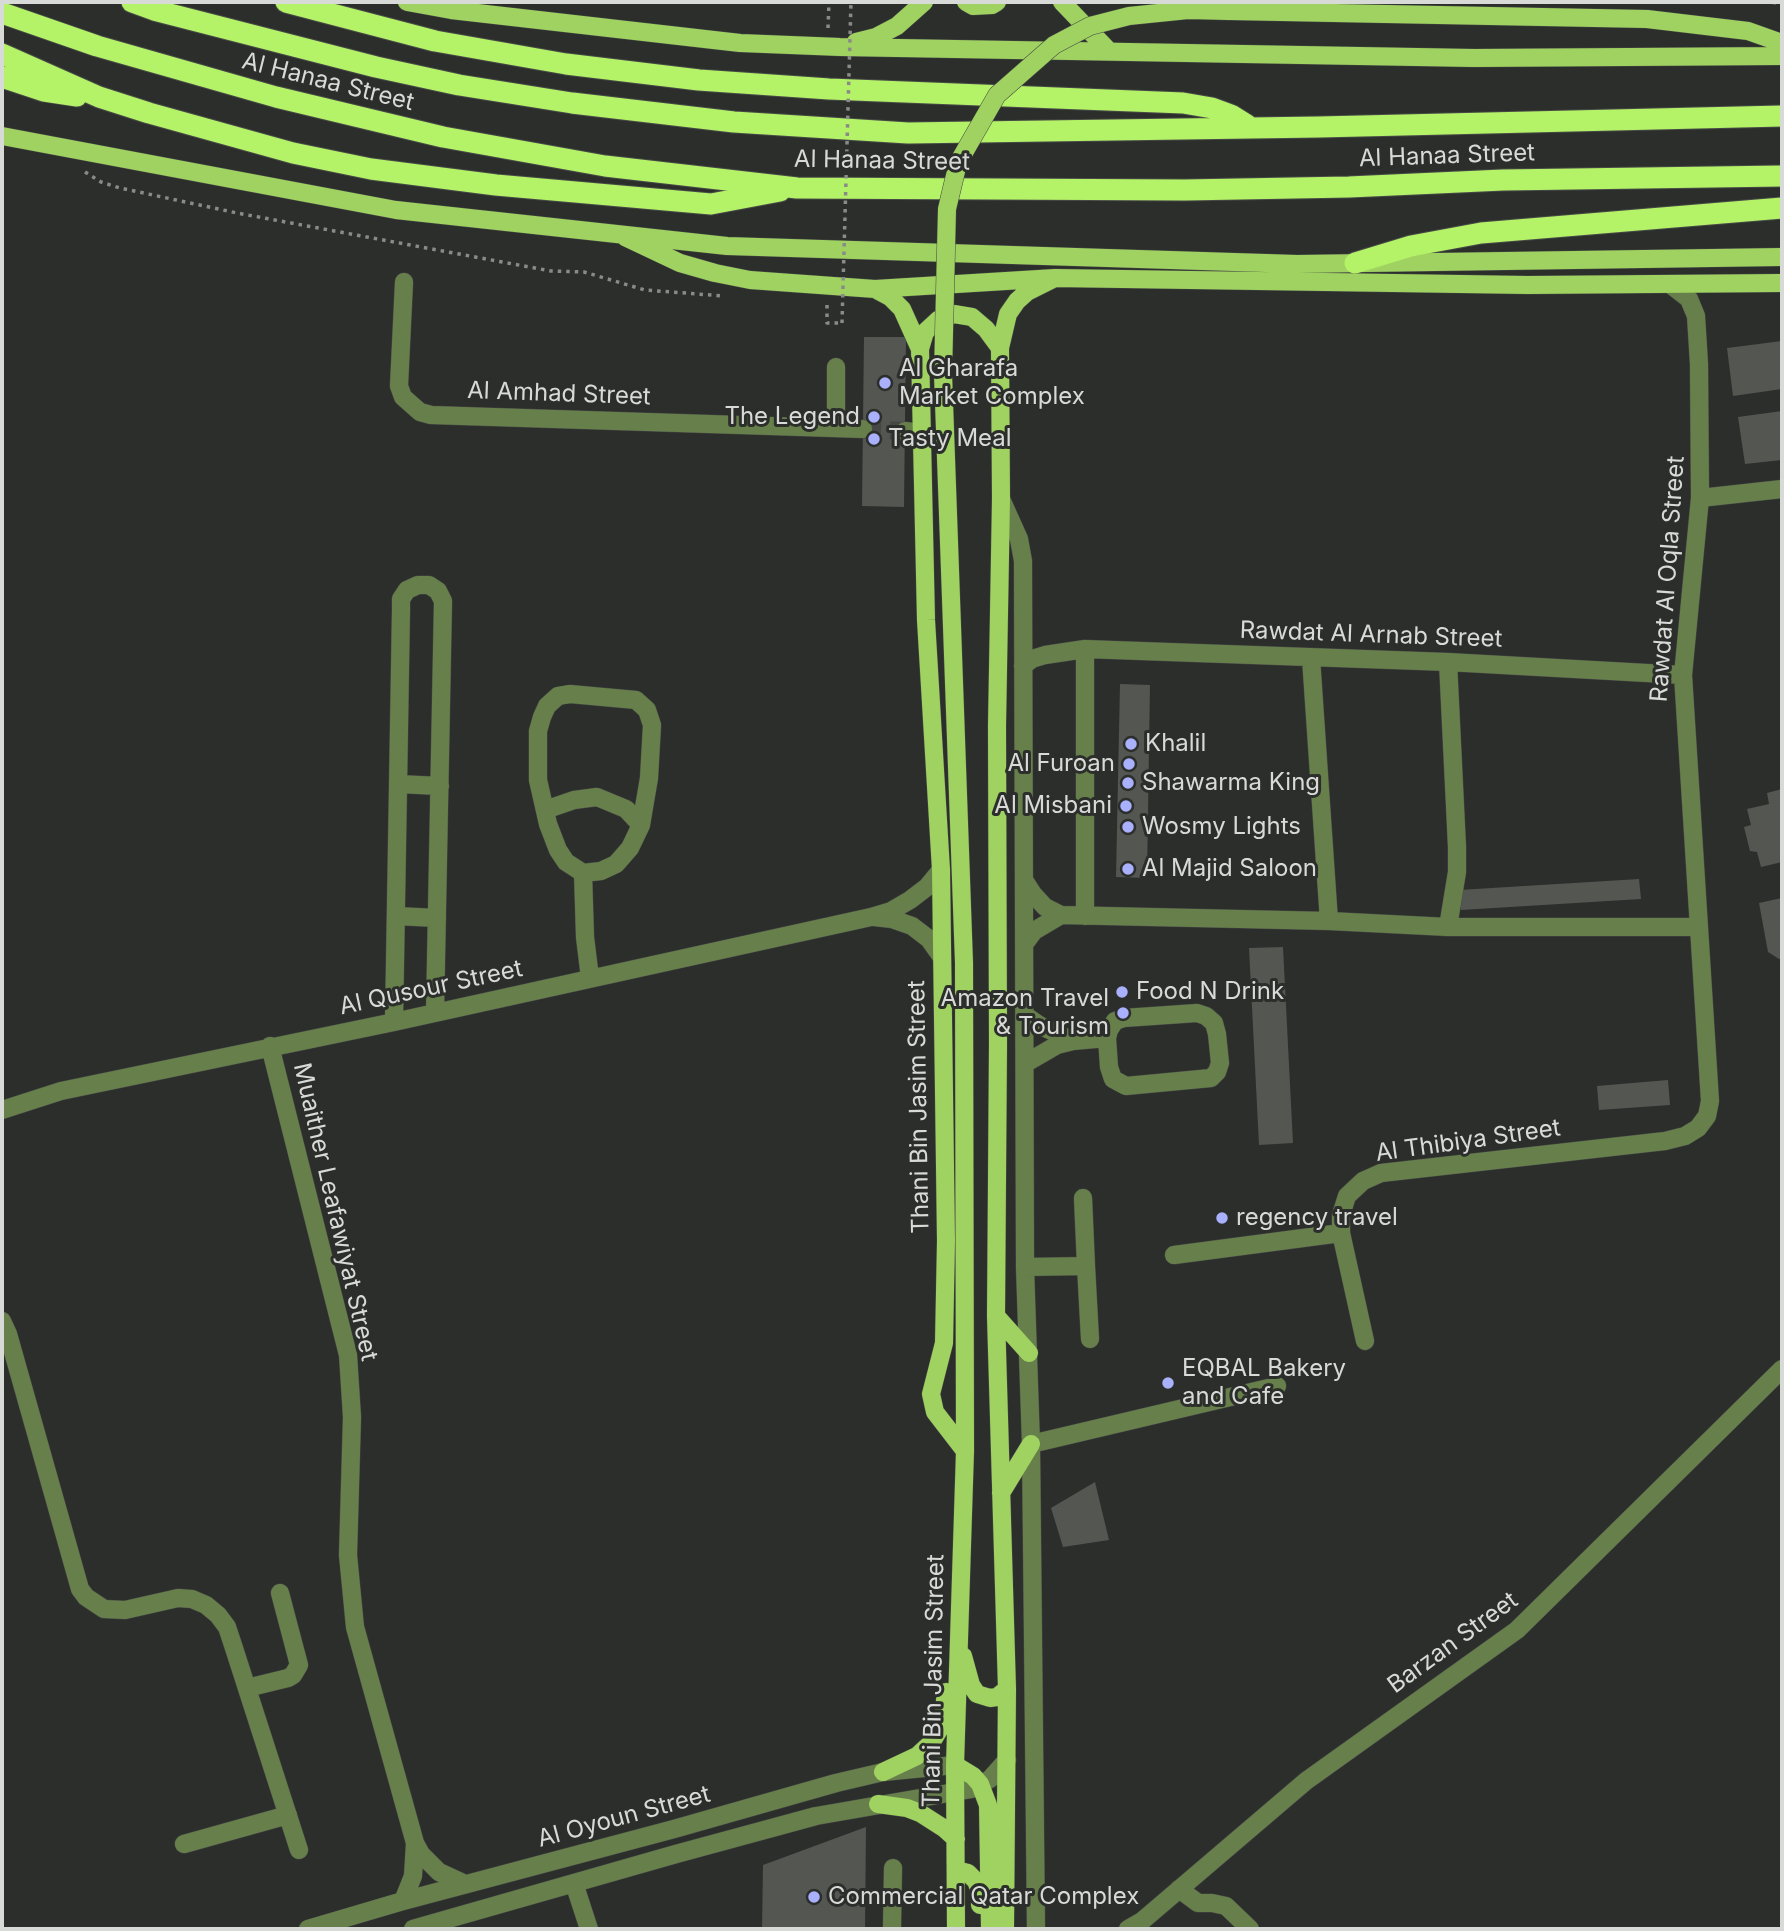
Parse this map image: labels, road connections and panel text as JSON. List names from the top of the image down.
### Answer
{
  "streets": {
    "highway": ["Al Hanaa Street"],
    "main road": ["Thani Bin Jasim Street"],
    "street": [
      "Al Amhad Street",
      "Rawdat Al Oqla Street",
      "Rawdat Al Arnab Street",
      "Al Qusour Street",
      "Al Thibiya Street",
      "Muaither Leafawiyat Street",
      "Barzan Street",
      "Al Oyoun Street"
    ]
  },
  "crossings": [
    ["Rawdat Al Oqla Street", "Rawdat Al Arnab Street"],
    ["Rawdat Al Oqla Street", "Al Thibiya Street"],
    ["Al Qusour Street", "Thani Bin Jasim Street"],
    ["Al Qusour Street", "Muaither Leafawiyat Street"],
    ["Thani Bin Jasim Street", "Al Oyoun Street"],
    ["Muaither Leafawiyat Street", "Al Oyoun Street"]
  ],
  "places": [
    "Al Gharafa Market Complex",
    "The Legend",
    "Tasty Meal",
    "Khalil",
    "Al Furoan",
    "Shawarma King",
    "Al Misbani",
    "Wosmy Lights",
    "Al Majid Saloon",
    "Food N Drink",
    "Amazon Travel & Tourism",
    "regency travel",
    "EQBAL Bakery and Cafe",
    "Commercial Qatar Complex"
  ]
}
